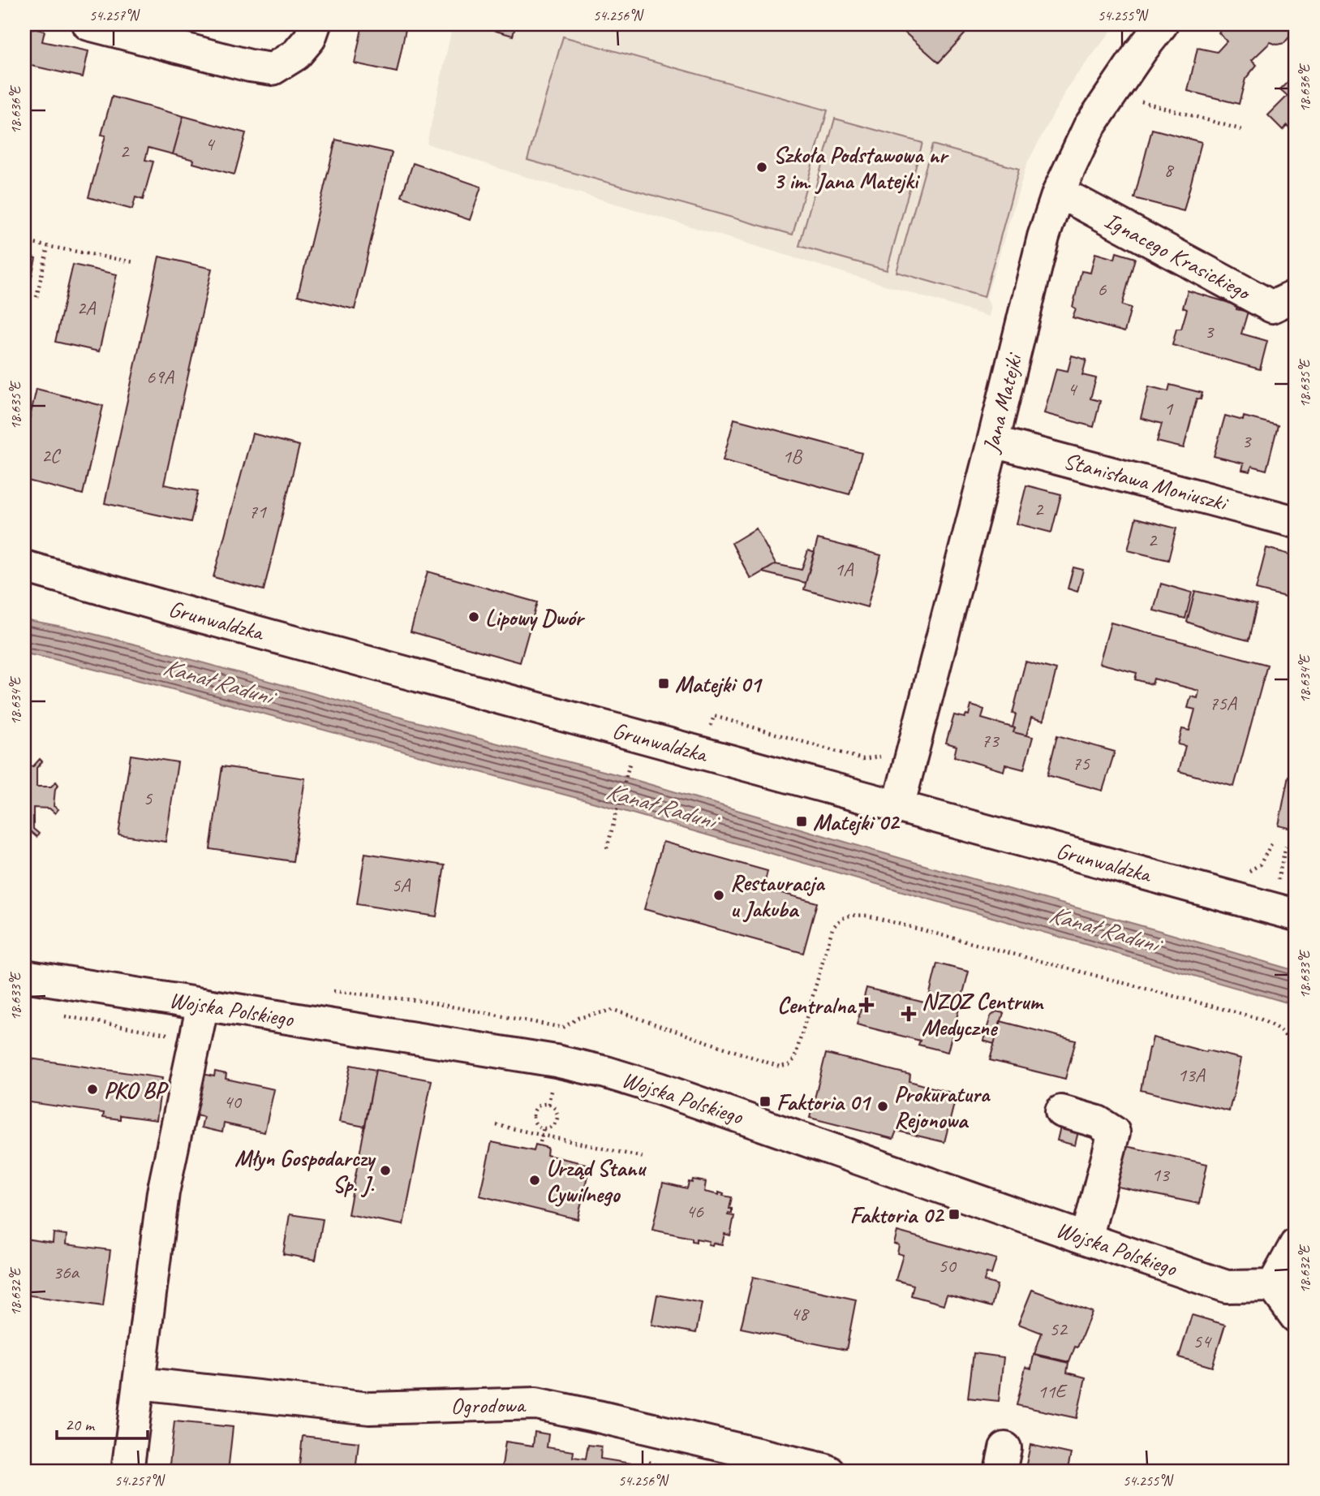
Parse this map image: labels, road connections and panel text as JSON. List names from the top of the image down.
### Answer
{
  "streets": {
    "street": [
      "Ignacego Krasickiego",
      "Jana Matejki",
      "Stanisława Moniuszki",
      "Grunwaldzka",
      "Wojska Polskiego",
      "Ogrodowa"
    ]
  },
  "crossings": [
    ["Ignacego Krasickiego", "Jana Matejki"],
    ["Jana Matejki", "Stanisława Moniuszki"],
    ["Jana Matejki", "Grunwaldzka"]
  ],
  "water": ["Kanał Raduni"],
  "places": {
    "other": [
      "Szkoła Podstawowa nr 3 im. Jana Matejki",
      "Lipowy Dwór",
      "Restauracja u Jakuba",
      "PKO BP",
      "Prokuratura Rejonowa",
      "Młyn Gospodarczy Sp. J.",
      "Urząd Stanu Cywilnego"
    ],
    "transit": [
      "Matejki 01",
      "Matejki 02",
      "Faktoria 01",
      "Faktoria 02"
    ],
    "health": ["Centralna", "NZOZ Centrum Medyczne"]
  },
  "house_numbers": [
    "4",
    "2",
    "8",
    "6",
    "2A",
    "3",
    "69A",
    "4",
    "1",
    "3",
    "2C",
    "1B",
    "2",
    "71",
    "2",
    "1A",
    "75A",
    "73",
    "75",
    "5",
    "5A",
    "13A",
    "40",
    "13",
    "46",
    "50",
    "36a",
    "48",
    "52",
    "54",
    "11E"
  ],
  "scale_bar": "20 m",
  "coordinates": [
    "54.257°N",
    "54.256°N",
    "54.255°N",
    "18.636°E",
    "18.635°E",
    "18.634°E",
    "18.633°E",
    "18.632°E"
  ]
}
